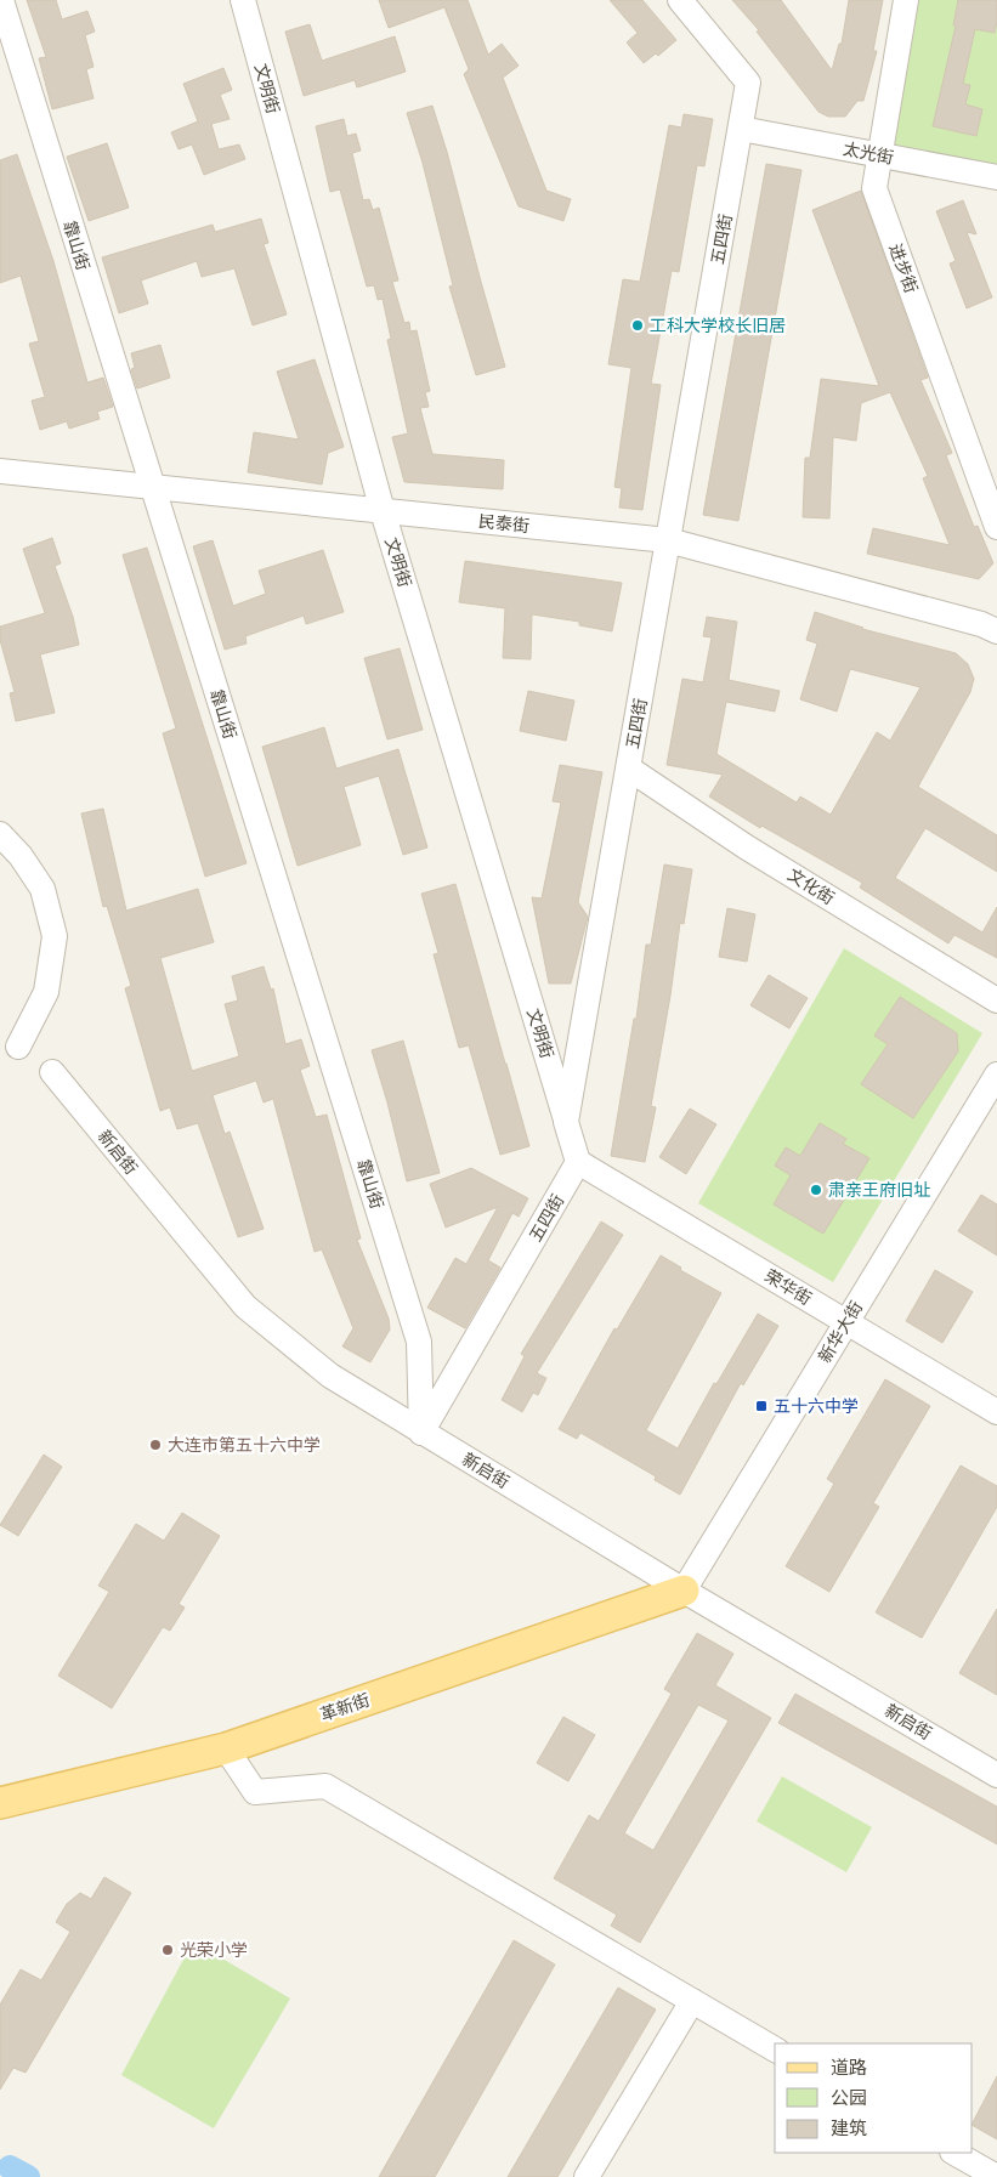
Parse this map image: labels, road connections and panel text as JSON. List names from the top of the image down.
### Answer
{
  "streets": {
    "main road": ["革新街"],
    "street": [
      "文明街",
      "太光街",
      "五四街",
      "靠山街",
      "进步街",
      "民泰街",
      "文化街",
      "新启街",
      "荣华街",
      "新华大街"
    ]
  },
  "crossings": [
    ["文明街", "五四街"],
    ["文明街", "民泰街"],
    ["太光街", "五四街"],
    ["太光街", "进步街"],
    ["五四街", "靠山街"],
    ["五四街", "民泰街"],
    ["五四街", "文化街"],
    ["五四街", "新启街"],
    ["五四街", "荣华街"],
    ["靠山街", "民泰街"],
    ["靠山街", "新启街"],
    ["新启街", "新华大街"],
    ["新启街", "革新街"],
    ["荣华街", "新华大街"],
    ["新华大街", "革新街"]
  ],
  "places": {
    "other": [
      "工科大学校长旧居",
      "肃亲王府旧址",
      "大连市第五十六中学",
      "光荣小学"
    ],
    "transit": ["五十六中学"]
  },
  "legend": ["道路", "公园", "建筑"]
}
